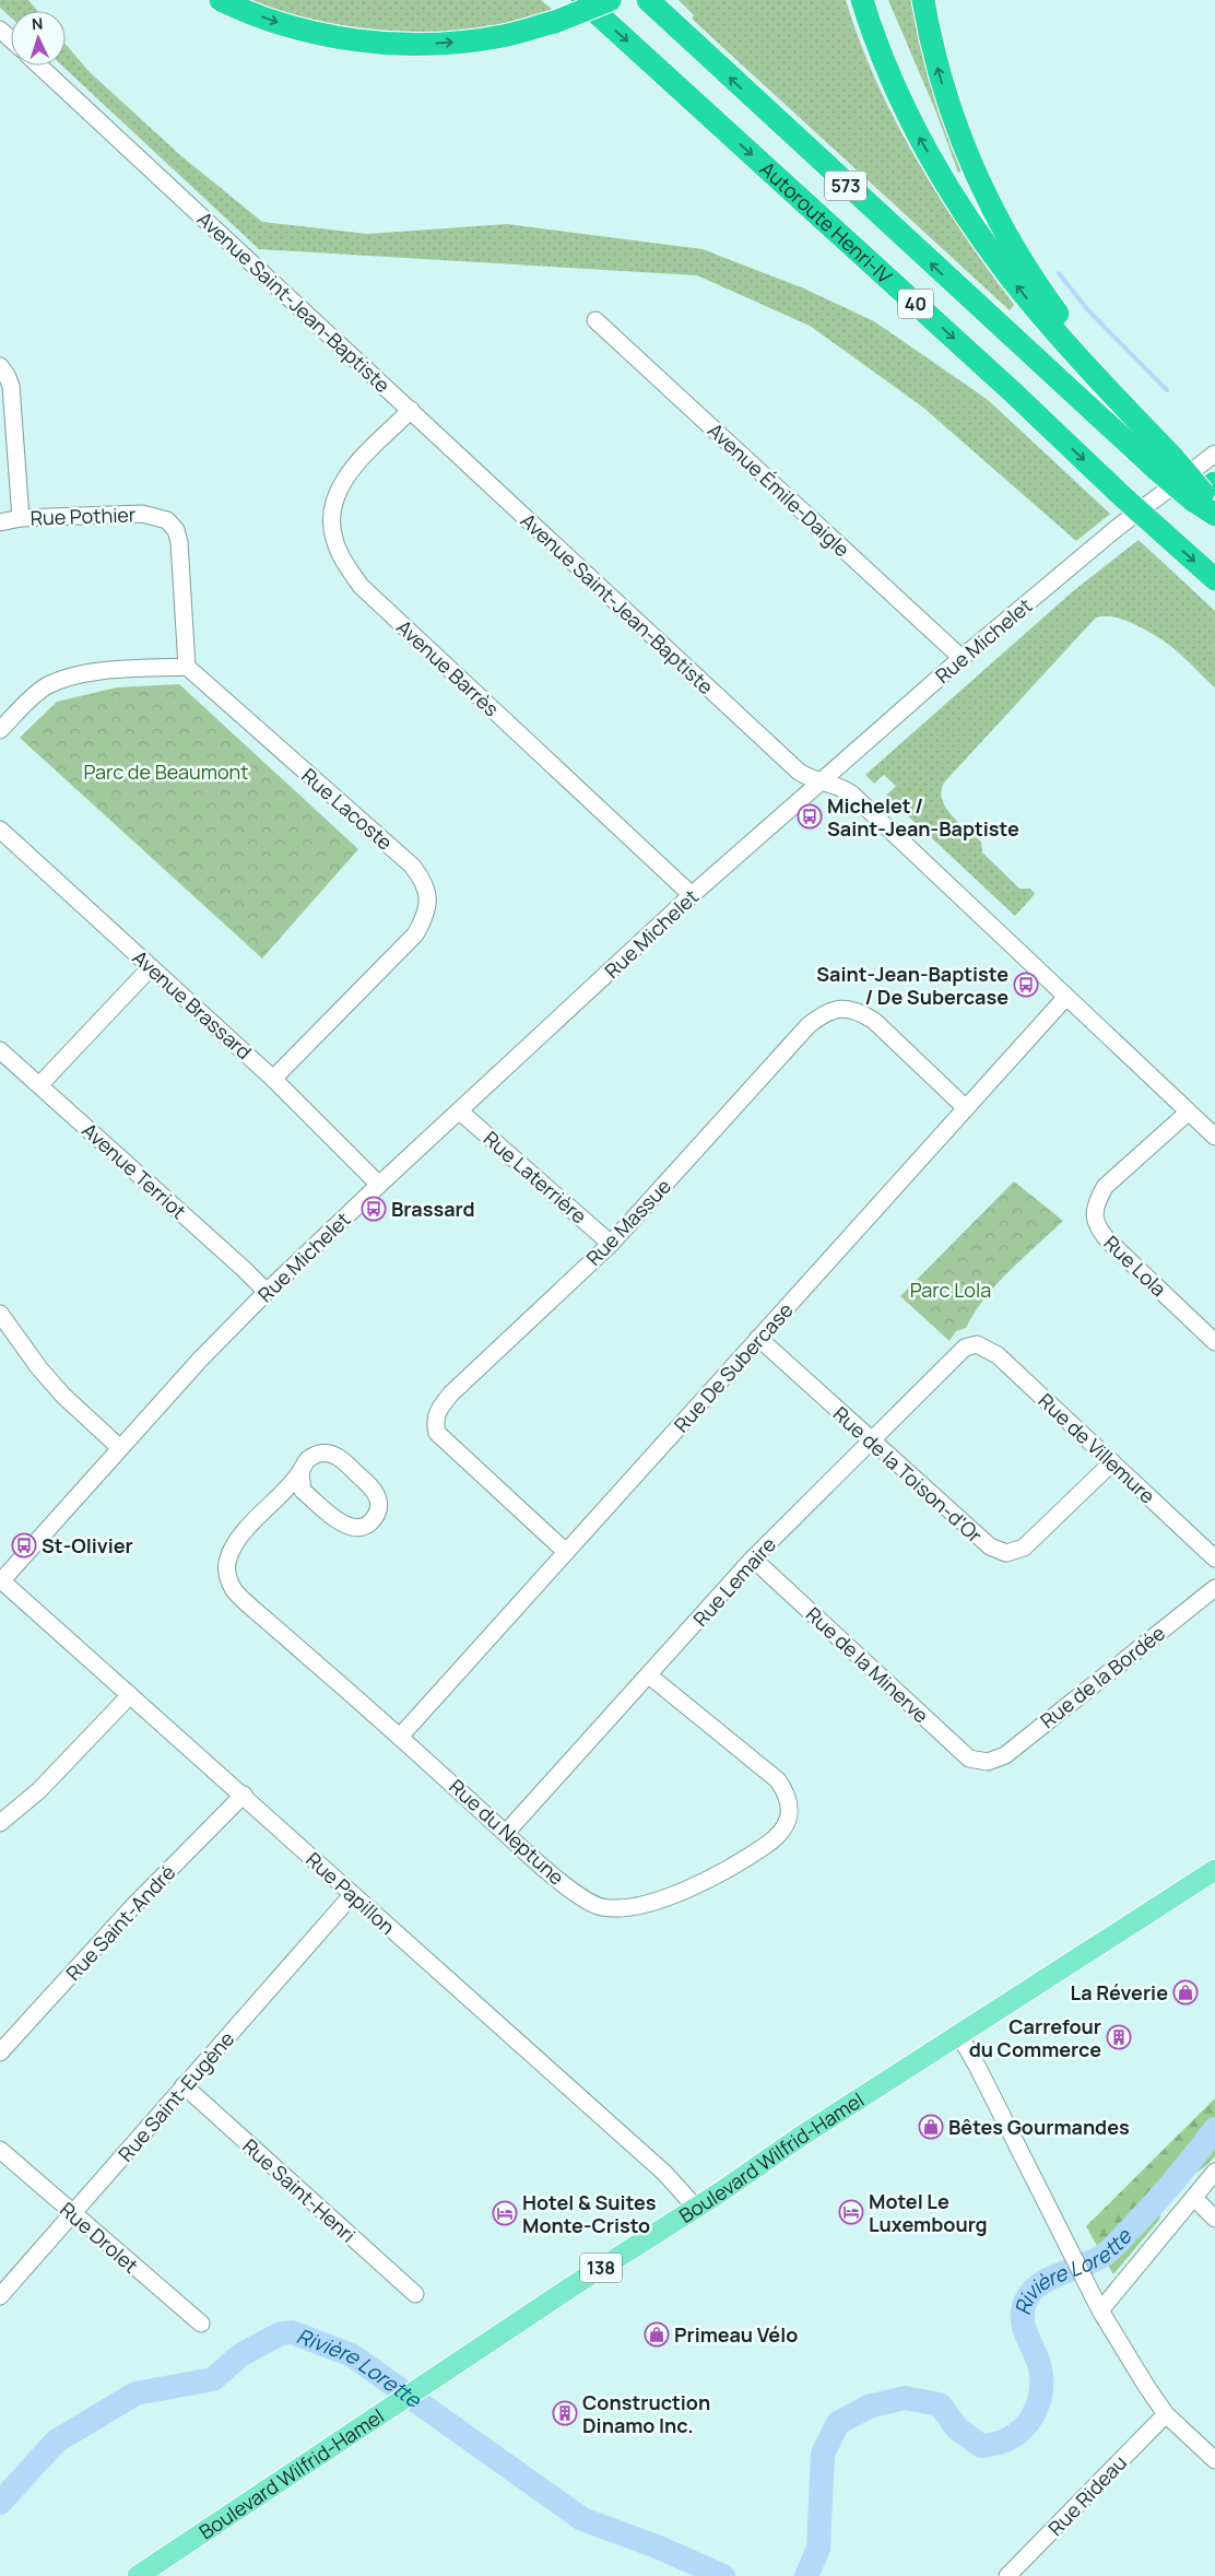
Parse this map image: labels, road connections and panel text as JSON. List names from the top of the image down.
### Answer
{
  "streets": {
    "highway": ["573", "Autoroute Henri-IV", "40"],
    "main road": ["Boulevard Wilfrid-Hamel", "138"],
    "street": [
      "Avenue Saint-Jean-Baptiste",
      "Avenue Émile-Daigle",
      "Rue Pothier",
      "Rue Michelet",
      "Avenue Barrès",
      "Rue Lacoste",
      "Avenue Brassard",
      "Avenue Terriot",
      "Rue Laterrière",
      "Rue Massue",
      "Rue Lola",
      "Rue De Subercase",
      "Rue de Villemure",
      "Rue de la Toison-d'Or",
      "Rue Lemaire",
      "Rue de la Minerve",
      "Rue de la Bordée",
      "Rue du Neptune",
      "Rue Papillon",
      "Rue Saint-André",
      "Rue Saint-Eugène",
      "Rue Saint-Henri",
      "Rue Drolet",
      "Rue Rideau"
    ]
  },
  "crossings": [
    ["Avenue Saint-Jean-Baptiste", "Rue Michelet"],
    ["Avenue Saint-Jean-Baptiste", "Avenue Barrès"],
    ["Avenue Saint-Jean-Baptiste", "Rue Lola"],
    ["Avenue Saint-Jean-Baptiste", "Rue De Subercase"],
    ["Avenue Émile-Daigle", "Rue Michelet"],
    ["Rue Pothier", "Rue Lacoste"],
    ["Rue Michelet", "Avenue Barrès"],
    ["Rue Michelet", "Avenue Brassard"],
    ["Rue Michelet", "Avenue Terriot"],
    ["Rue Michelet", "Rue Laterrière"],
    ["Rue Michelet", "Rue Papillon"],
    ["Rue Lacoste", "Avenue Brassard"],
    ["Rue Laterrière", "Rue Massue"],
    ["Rue Massue", "Rue De Subercase"],
    ["Rue De Subercase", "Rue de la Toison-d'Or"],
    ["Rue De Subercase", "Rue du Neptune"],
    ["Rue de Villemure", "Rue de la Toison-d'Or"],
    ["Rue de Villemure", "Rue Lemaire"],
    ["Rue de la Toison-d'Or", "Rue Lemaire"],
    ["Rue Lemaire", "Rue de la Minerve"],
    ["Rue Lemaire", "Rue du Neptune"],
    ["Rue de la Minerve", "Rue de la Bordée"],
    ["Rue Papillon", "Rue Saint-André"],
    ["Rue Papillon", "Rue Saint-Eugène"],
    ["Rue Papillon", "Boulevard Wilfrid-Hamel"],
    ["Rue Saint-Eugène", "Rue Saint-Henri"],
    ["Rue Saint-Eugène", "Rue Drolet"]
  ],
  "water": ["Rivière Lorette"],
  "parks": ["Parc de Beaumont", "Parc Lola"],
  "places": {
    "bus stop": [
      "Michelet / Saint-Jean-Baptiste",
      "Saint-Jean-Baptiste / De Subercase",
      "Brassard",
      "St-Olivier"
    ],
    "shop": ["La Réverie", "Bêtes Gourmandes", "Primeau Vélo"],
    "building": ["Carrefour du Commerce", "Construction Dinamo Inc."],
    "hotel": ["Motel Le Luxembourg", "Hotel & Suites Monte-Cristo"]
  },
  "north": "top"
}
